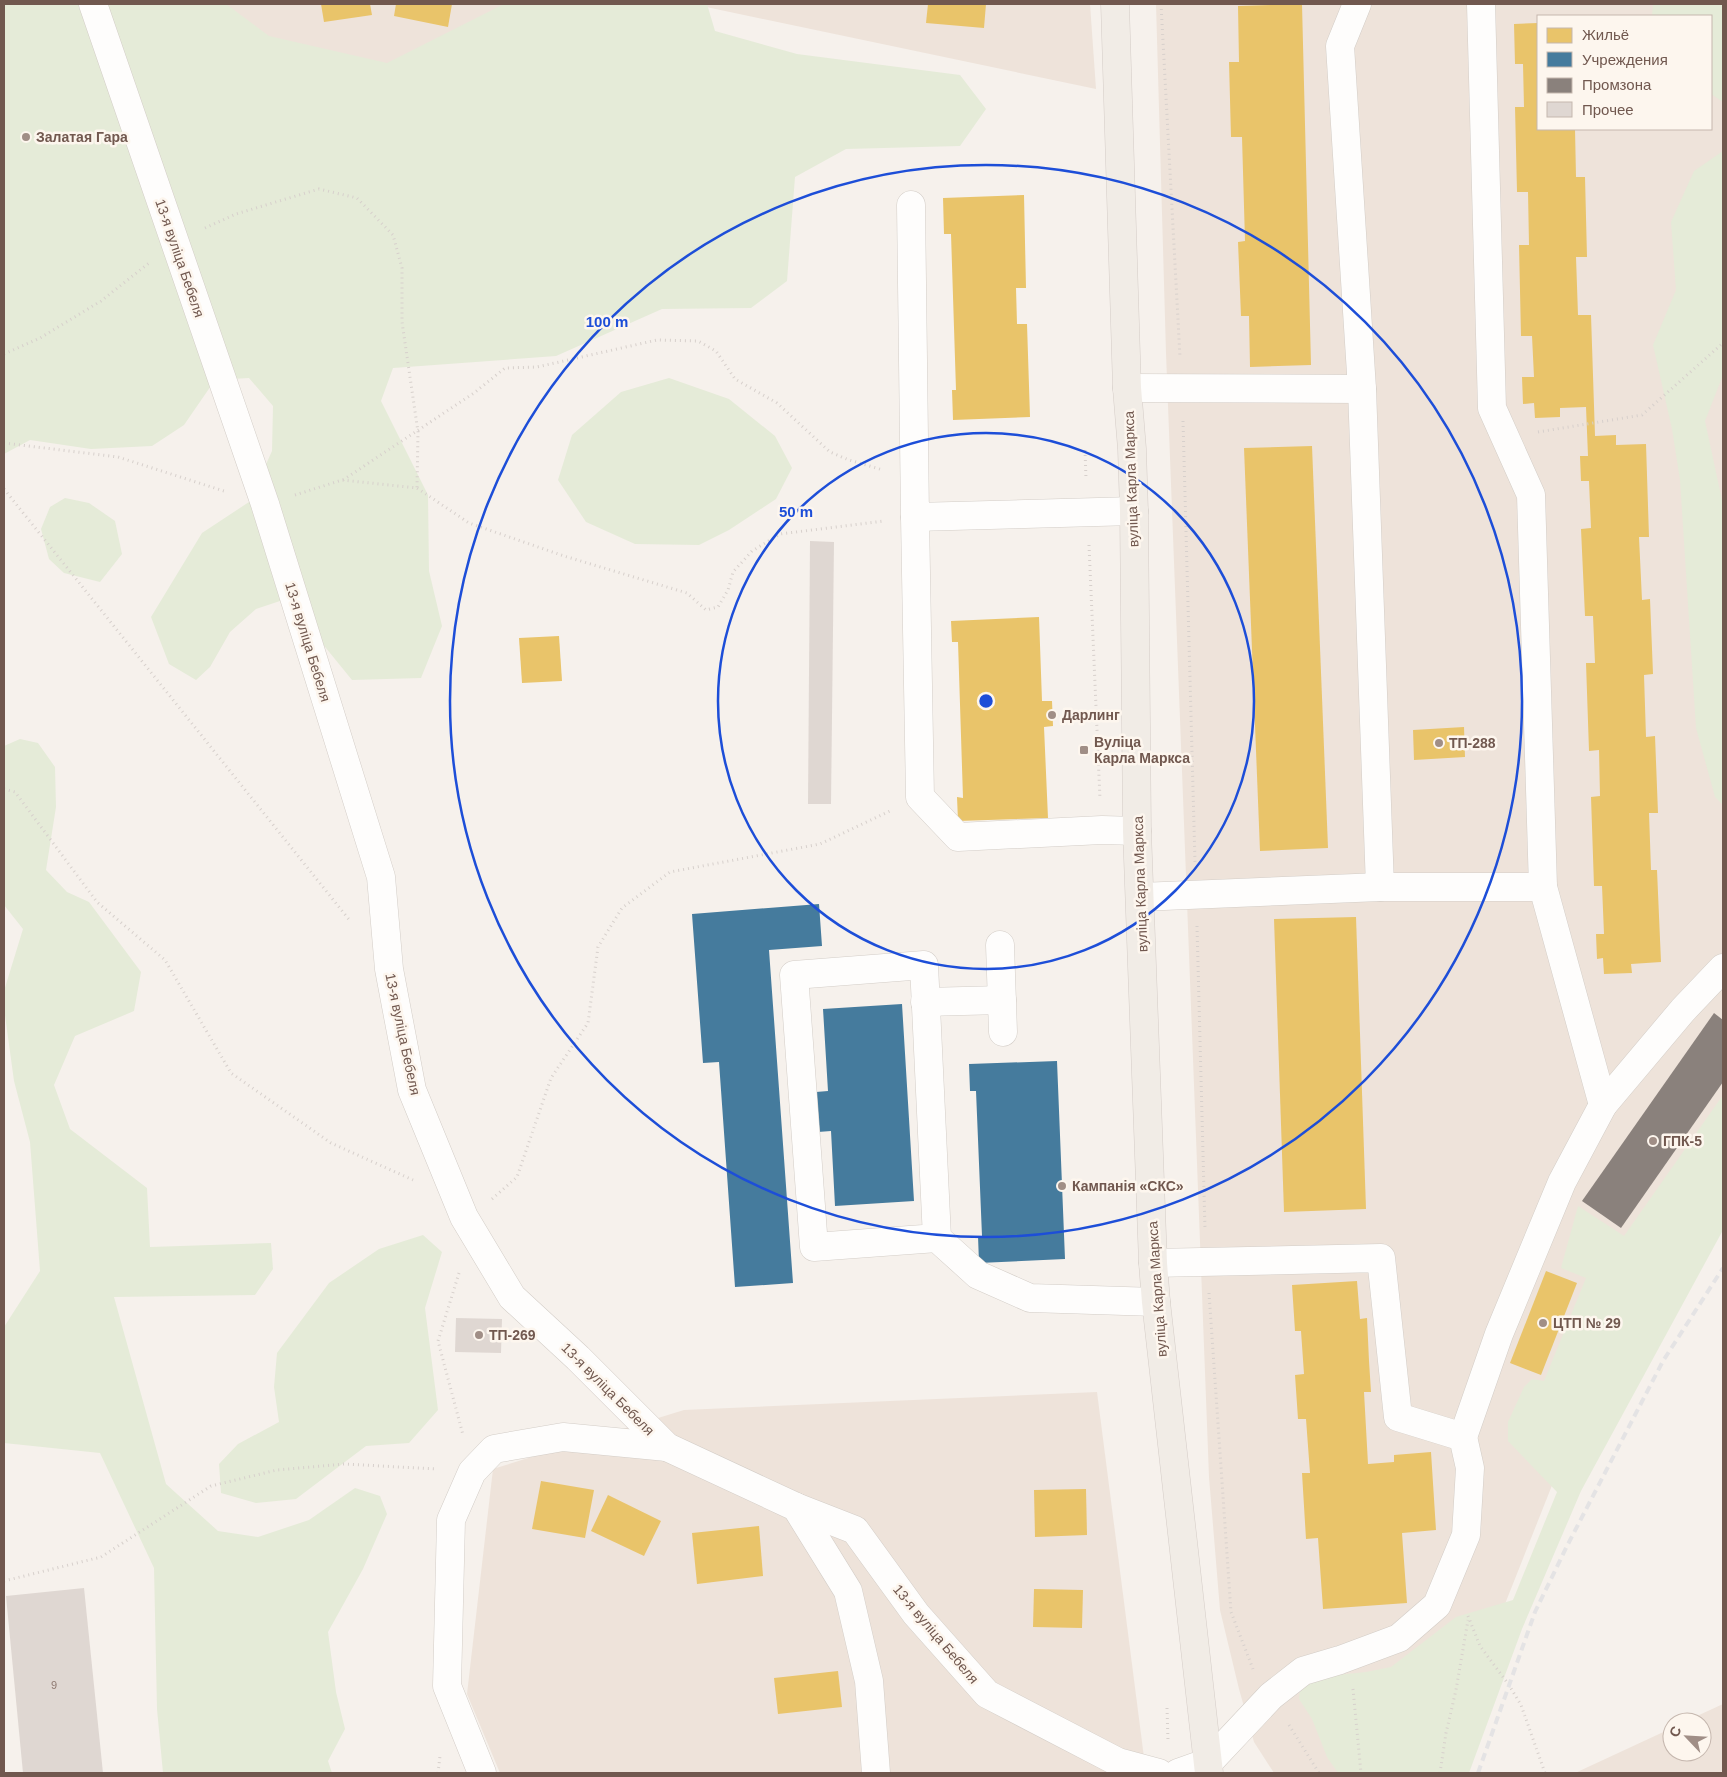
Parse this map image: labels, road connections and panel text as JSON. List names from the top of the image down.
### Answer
{
  "streets": {
    "main road": ["вуліца Карла Маркса"],
    "street": ["13-я вуліца Бебеля"]
  },
  "places": {
    "other": [
      "Залатая Гара",
      "Дарлинг",
      "ТП-288",
      "ГПК-5",
      "Кампанія «СКС»",
      "ЦТП № 29",
      "ТП-269"
    ],
    "transit": ["Вуліца Карла Маркса"]
  },
  "house_numbers": ["9"],
  "legend": [
    "Жильё",
    "Учреждения",
    "Промзона",
    "Прочее"
  ],
  "north": "top left",
  "rings": ["100 m", "50 m"]
}
